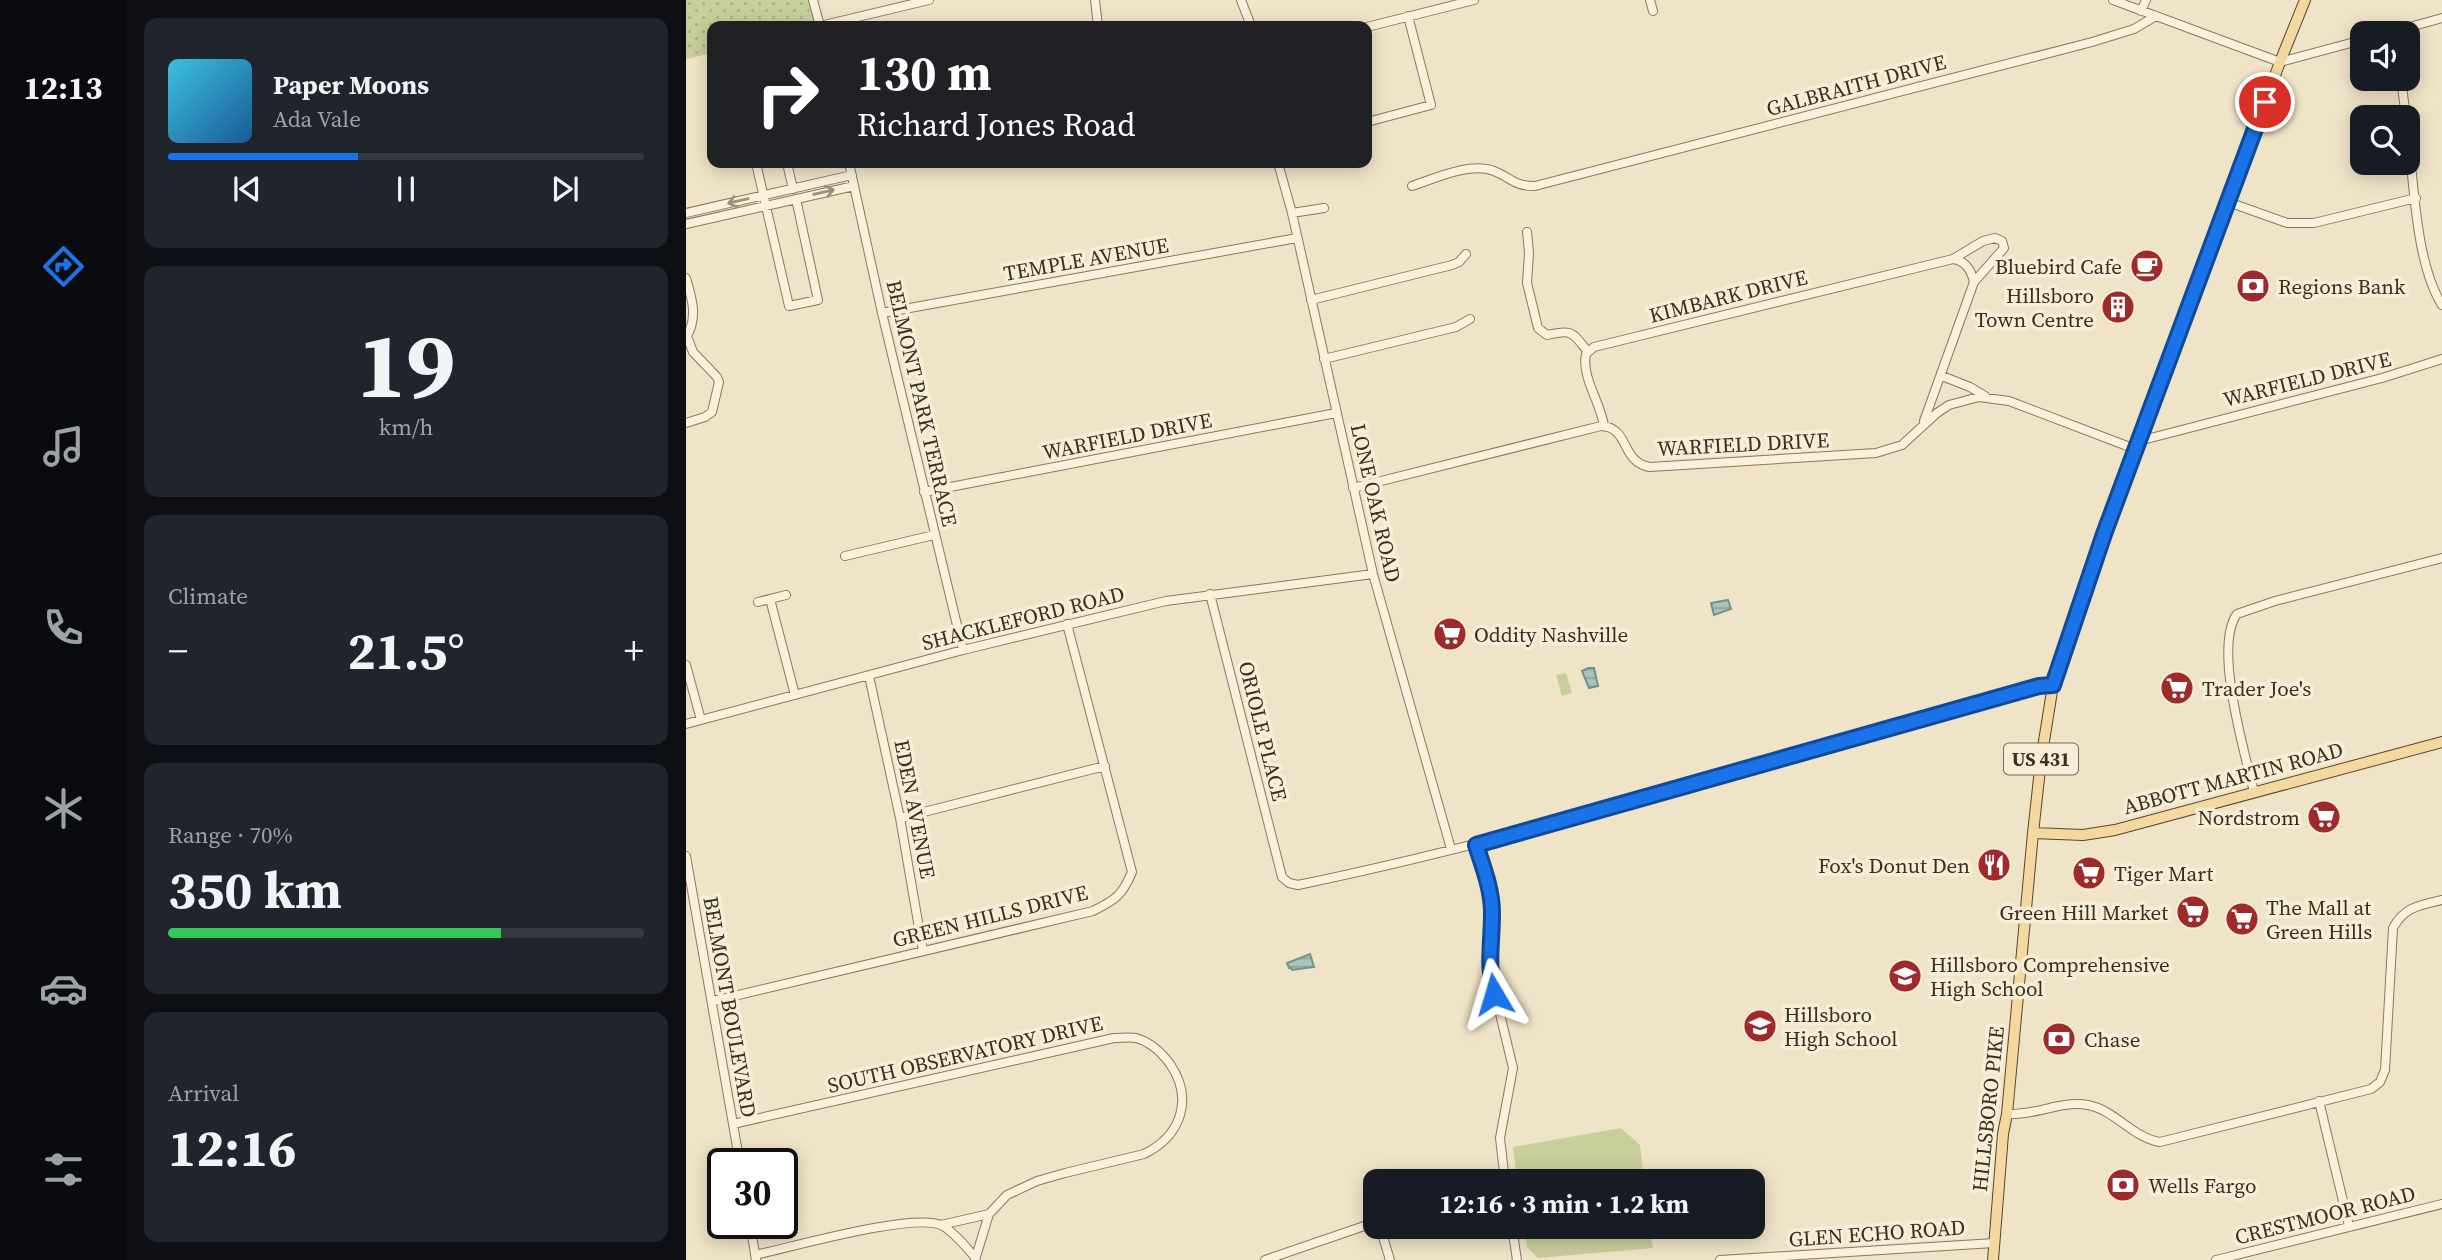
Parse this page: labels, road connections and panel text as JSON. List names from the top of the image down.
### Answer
{
  "streets": {
    "main road": ["US 431", "ABBOTT MARTIN ROAD", "HILLSBORO PIKE"],
    "street": [
      "GALBRAITH DRIVE",
      "TEMPLE AVENUE",
      "KIMBARK DRIVE",
      "WARFIELD DRIVE",
      "BELMONT PARK TERRACE",
      "LONE OAK ROAD",
      "SHACKLEFORD ROAD",
      "ORIOLE PLACE",
      "EDEN AVENUE",
      "GREEN HILLS DRIVE",
      "BELMONT BOULEVARD",
      "SOUTH OBSERVATORY DRIVE",
      "CRESTMOOR ROAD",
      "GLEN ECHO ROAD"
    ]
  },
  "crossings": [
    ["TEMPLE AVENUE", "BELMONT PARK TERRACE"],
    ["TEMPLE AVENUE", "LONE OAK ROAD"],
    ["KIMBARK DRIVE", "WARFIELD DRIVE"],
    ["WARFIELD DRIVE", "BELMONT PARK TERRACE"],
    ["WARFIELD DRIVE", "LONE OAK ROAD"],
    ["WARFIELD DRIVE", "HILLSBORO PIKE"],
    ["BELMONT PARK TERRACE", "SHACKLEFORD ROAD"],
    ["LONE OAK ROAD", "SHACKLEFORD ROAD"],
    ["LONE OAK ROAD", "ORIOLE PLACE"],
    ["SHACKLEFORD ROAD", "ORIOLE PLACE"],
    ["SHACKLEFORD ROAD", "EDEN AVENUE"],
    ["SHACKLEFORD ROAD", "GREEN HILLS DRIVE"],
    ["ABBOTT MARTIN ROAD", "HILLSBORO PIKE"],
    ["EDEN AVENUE", "GREEN HILLS DRIVE"],
    ["GREEN HILLS DRIVE", "BELMONT BOULEVARD"],
    ["BELMONT BOULEVARD", "SOUTH OBSERVATORY DRIVE"],
    ["HILLSBORO PIKE", "GLEN ECHO ROAD"]
  ],
  "places": {
    "cafe": ["Bluebird Cafe"],
    "bank": ["Regions Bank", "Chase", "Wells Fargo"],
    "building": ["Hillsboro Town Centre"],
    "supermarket": [
      "Oddity Nashville",
      "Trader Joe's",
      "Nordstrom",
      "Tiger Mart",
      "Green Hill Market",
      "The Mall at Green Hills"
    ],
    "restaurant": ["Fox's Donut Den"],
    "school or university": ["Hillsboro Comprehensive High School", "Hillsboro High School"]
  },
  "page": {
    "tabs": "12:13",
    "turn": ["130 m", "Richard Jones Road"],
    "song": ["Paper Moons", "Ada Vale"],
    "tile": [
      ["19", "km/h"],
      "Climate",
      ["Range · 70%", "350 km"],
      ["Arrival", "12:16"]
    ],
    "heat": ["−", "21.5°", "+"],
    "limit": "30",
    "trip": "12:16 · 3 min · 1.2 km"
  }
}
